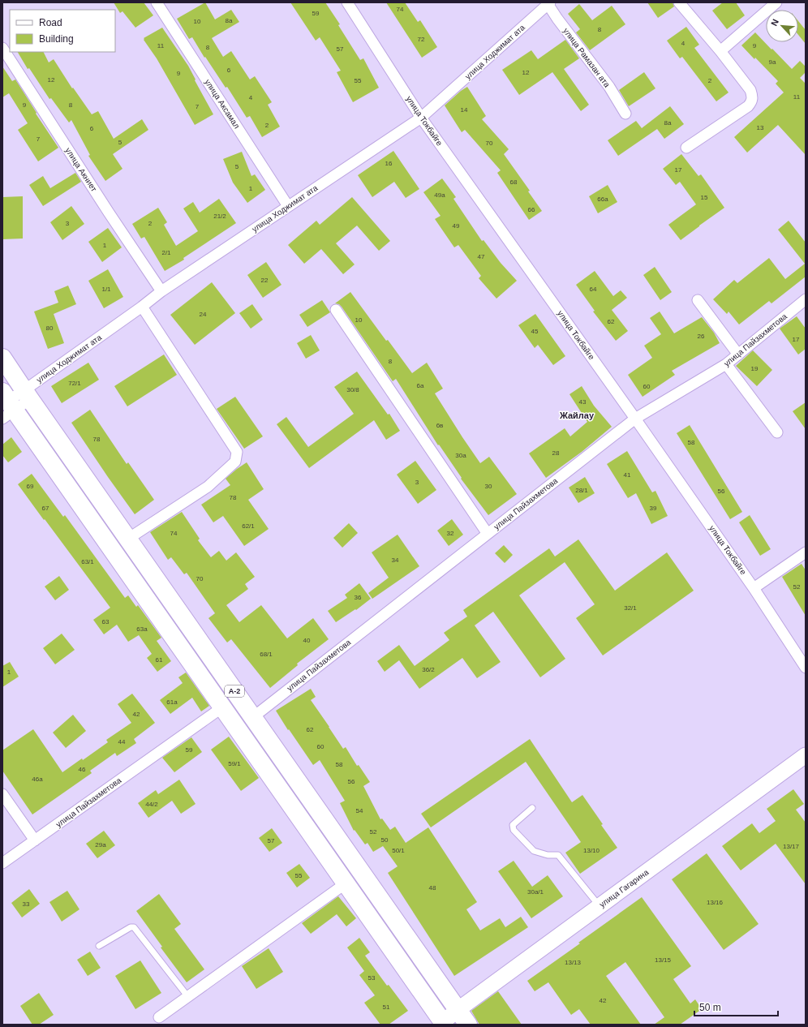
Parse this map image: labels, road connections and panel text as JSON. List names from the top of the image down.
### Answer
{
  "streets": {
    "highway": ["A-2"],
    "main road": ["улица Гагарина"],
    "street": [
      "улица Ходжимат ата",
      "улица Рамазан ата",
      "улица Аксамал",
      "улица Токбайге",
      "улица Акниет",
      "улица Пайзахметова"
    ]
  },
  "crossings": [
    ["улица Ходжимат ата", "улица Рамазан ата"],
    ["улица Ходжимат ата", "улица Аксамал"],
    ["улица Ходжимат ата", "улица Токбайге"],
    ["улица Ходжимат ата", "улица Акниет"],
    ["улица Ходжимат ата", "A-2"],
    ["улица Токбайге", "улица Пайзахметова"],
    ["улица Пайзахметова", "A-2"],
    ["A-2", "улица Гагарина"]
  ],
  "districts": ["Жайлау"],
  "house_numbers": [
    "74",
    "59",
    "8а",
    "10",
    "8",
    "72",
    "4",
    "11",
    "9",
    "8",
    "57",
    "9а",
    "6",
    "12",
    "9",
    "12",
    "55",
    "2",
    "11",
    "4",
    "9",
    "8",
    "7",
    "14",
    "8а",
    "2",
    "13",
    "6",
    "7",
    "5",
    "70",
    "16",
    "5",
    "17",
    "68",
    "1",
    "49а",
    "15",
    "66а",
    "66",
    "21/2",
    "3",
    "2",
    "49",
    "1",
    "2/1",
    "47",
    "22",
    "1/1",
    "64",
    "24",
    "10",
    "62",
    "80",
    "45",
    "26",
    "17",
    "8",
    "19",
    "72/1",
    "6а",
    "60",
    "30/8",
    "43",
    "6в",
    "78",
    "58",
    "28",
    "30а",
    "41",
    "3",
    "69",
    "30",
    "28/1",
    "56",
    "78",
    "67",
    "39",
    "62/1",
    "74",
    "32",
    "34",
    "63/1",
    "70",
    "52",
    "36",
    "32/1",
    "63",
    "63а",
    "40",
    "68/1",
    "61",
    "36/2",
    "1",
    "61а",
    "42",
    "62",
    "44",
    "60",
    "59",
    "59/1",
    "58",
    "46",
    "46а",
    "56",
    "44/2",
    "54",
    "52",
    "50",
    "57",
    "29а",
    "13/17",
    "50/1",
    "13/10",
    "55",
    "48",
    "30а/1",
    "13/16",
    "33",
    "13/15",
    "13/13",
    "53",
    "42",
    "51"
  ],
  "legend": ["Road", "Building"],
  "scale_bar": "50 m",
  "north": "top left"
}
